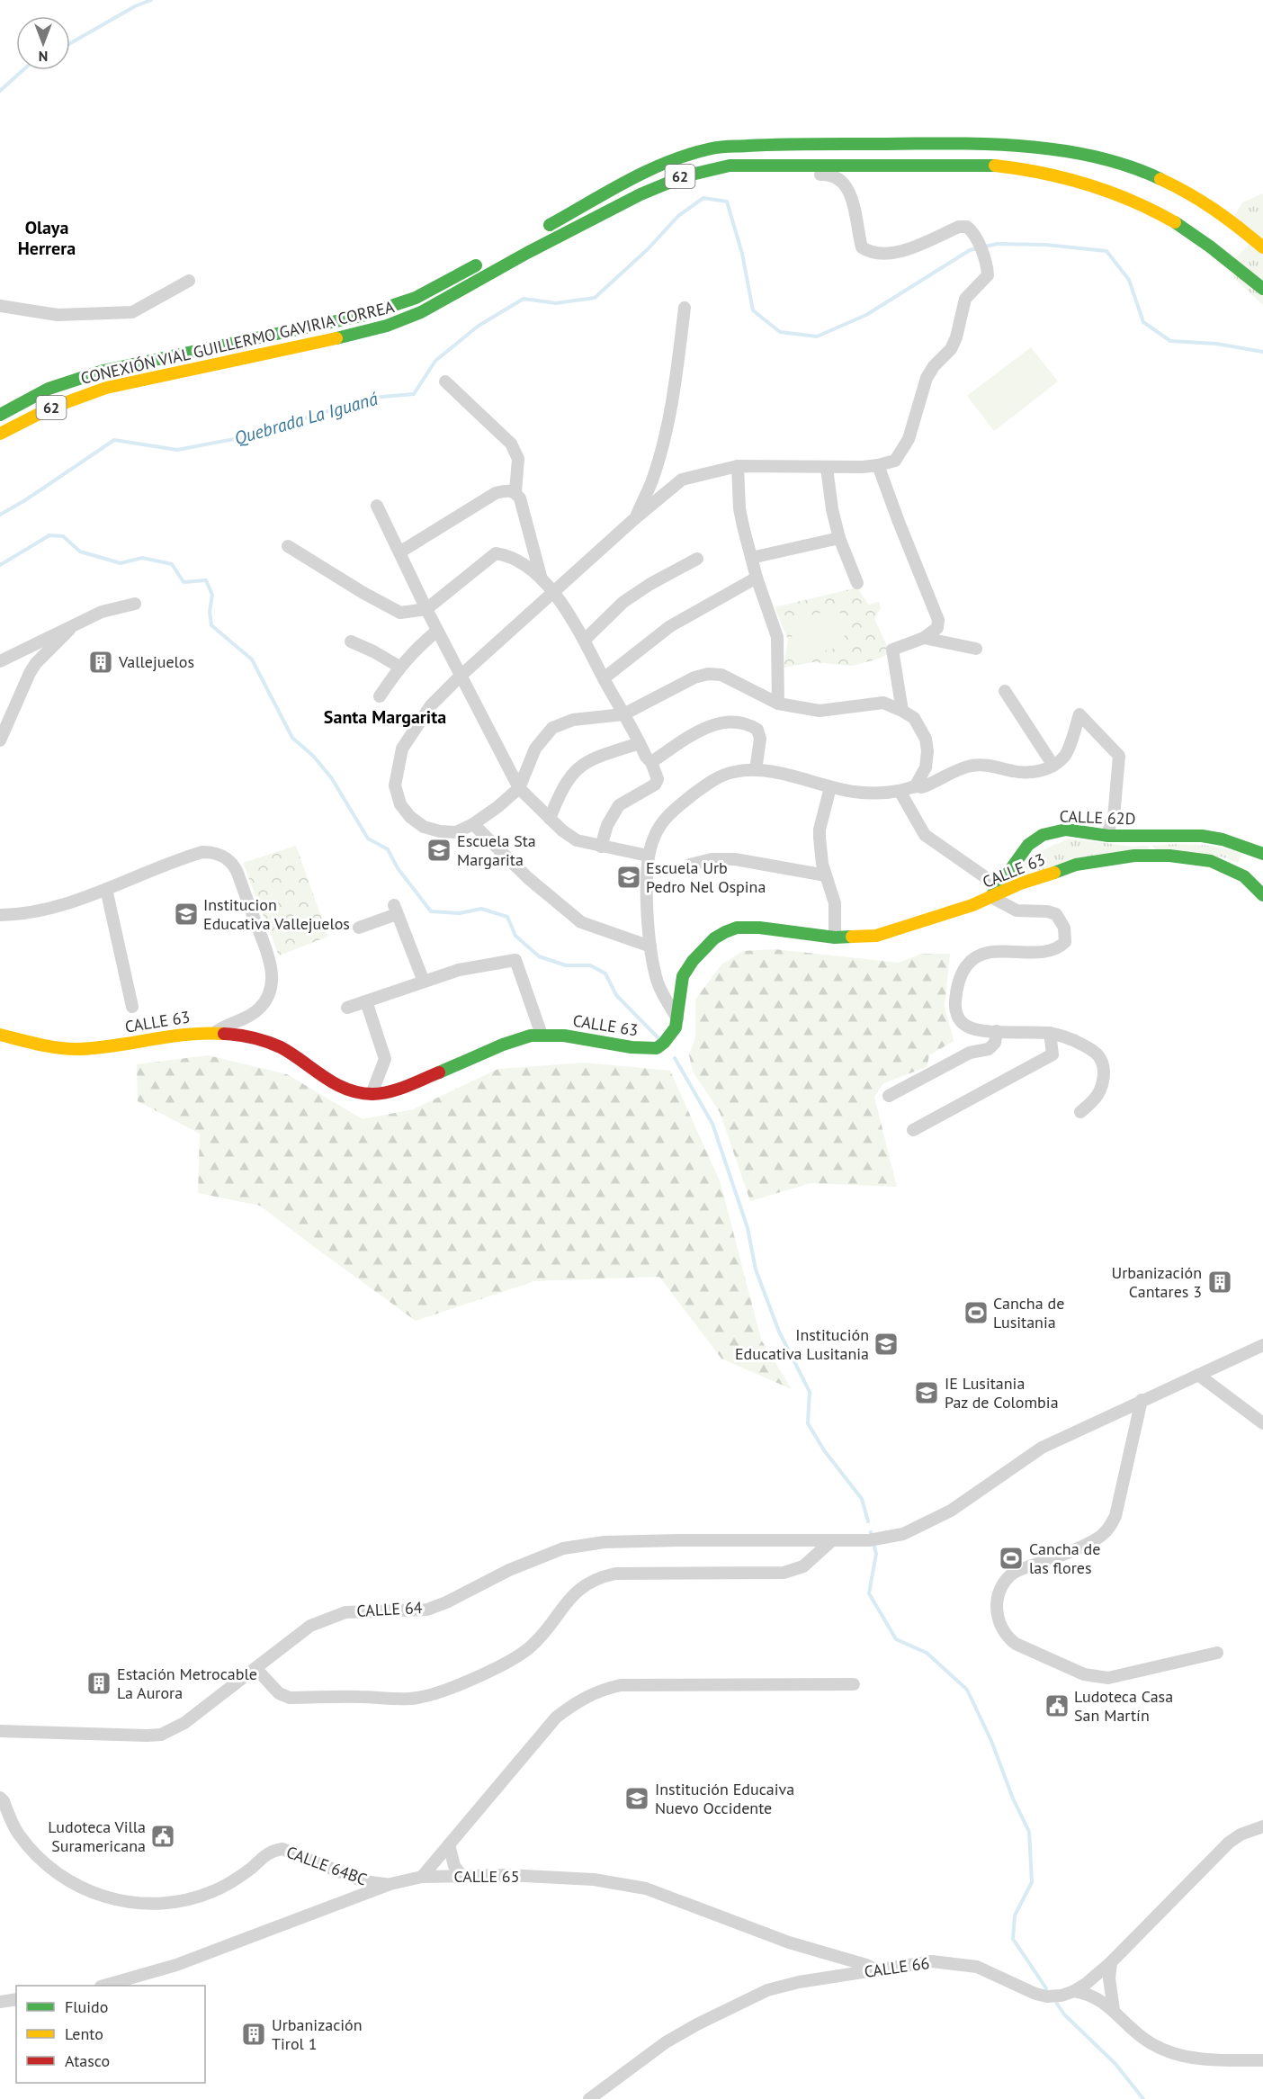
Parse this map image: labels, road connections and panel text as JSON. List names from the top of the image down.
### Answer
{
  "streets": {
    "main road": [
      "62",
      "CONEXIÓN VIAL GUILLERMO GAVIRIA CORREA",
      "CALLE 62D",
      "CALLE 63"
    ],
    "street": [
      "CALLE 64",
      "CALLE 64BC",
      "CALLE 65",
      "CALLE 66"
    ]
  },
  "crossings": [
    ["CALLE 62D", "CALLE 63"],
    ["CALLE 64BC", "CALLE 65"],
    ["CALLE 65", "CALLE 66"]
  ],
  "districts": ["Olaya Herrera", "Santa Margarita"],
  "water": ["Quebrada La Iguaná"],
  "places": {
    "building": [
      "Vallejuelos",
      "Urbanización Cantares 3",
      "Estación Metrocable La Aurora",
      "Urbanización Tirol 1"
    ],
    "school or university": [
      "Escuela Sta Margarita",
      "Escuela Urb Pedro Nel Ospina",
      "Institucion Educativa Vallejuelos",
      "Institución Educativa Lusitania",
      "IE Lusitania Paz de Colombia",
      "Institución Educaiva Nuevo Occidente"
    ],
    "sports": ["Cancha de Lusitania", "Cancha de las flores"],
    "public building": ["Ludoteca Casa San Martín", "Ludoteca Villa Suramericana"]
  },
  "legend": ["Fluido", "Lento", "Atasco"],
  "north": "bottom"
}
